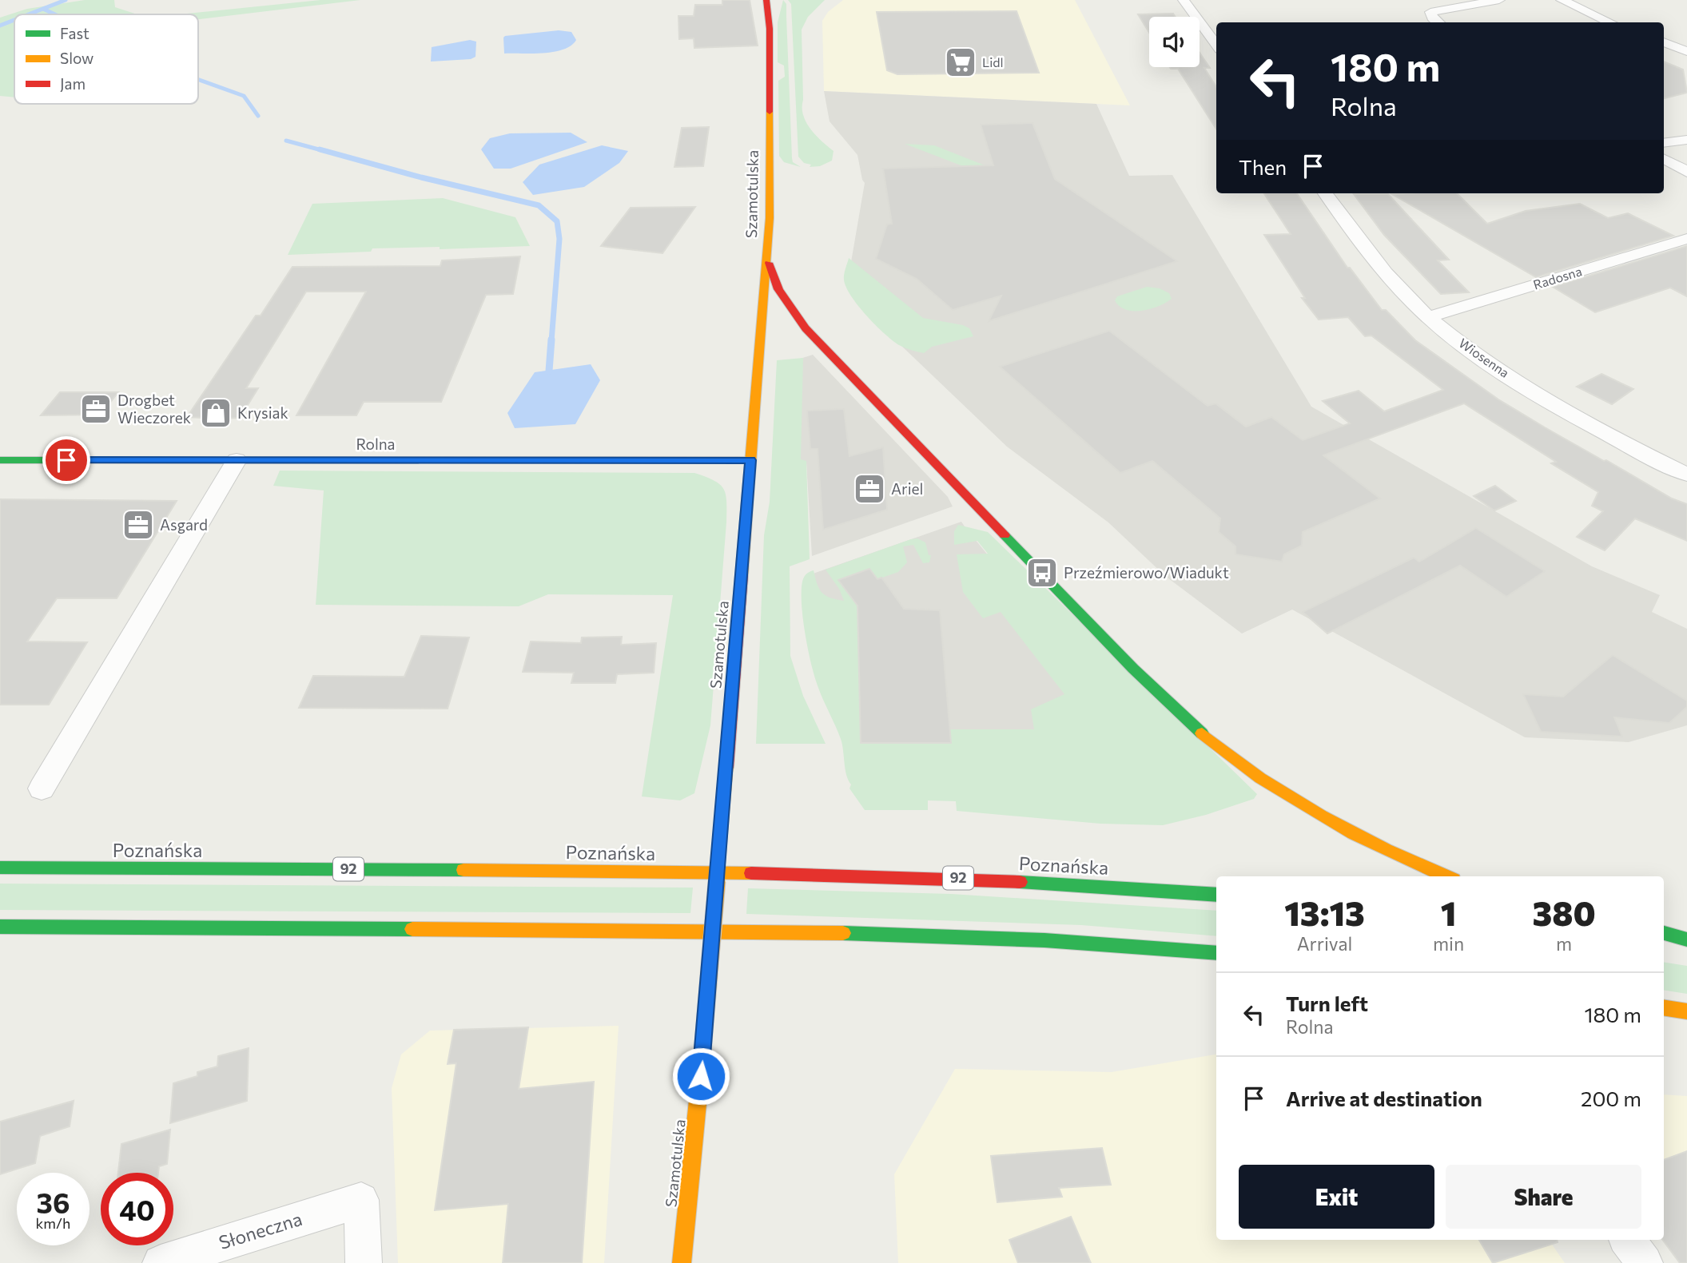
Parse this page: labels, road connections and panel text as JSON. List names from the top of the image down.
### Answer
{
  "streets": {
    "street": [
      "Szamotulska",
      "Radosna",
      "Wiosenna",
      "Rolna",
      "Poznańska",
      "92",
      "Słoneczna"
    ]
  },
  "crossings": [
    ["Szamotulska", "Rolna"],
    ["Radosna", "Wiosenna"]
  ],
  "places": {
    "supermarket": ["Lidl"],
    "office": ["Drogbet Wieczorek", "Ariel", "Asgard"],
    "shop": ["Krysiak"],
    "bus stop": ["Przeźmierowo/Wiadukt"]
  },
  "legend": ["Fast", "Slow", "Jam"],
  "page": {
    "turn": ["180 m", "Rolna"],
    "then": "Then",
    "eta": [
      "13:13",
      "Arrival",
      "1",
      "min",
      "380",
      "m"
    ],
    "list": [
      {
        "name": "Turn left",
        "note": "Rolna",
        "value": "180 m"
      },
      {
        "name": "Arrive at destination",
        "value": "200 m"
      }
    ],
    "buttons": ["Exit", "Share"],
    "speed": "36 km/h",
    "limit": "40"
  }
}
